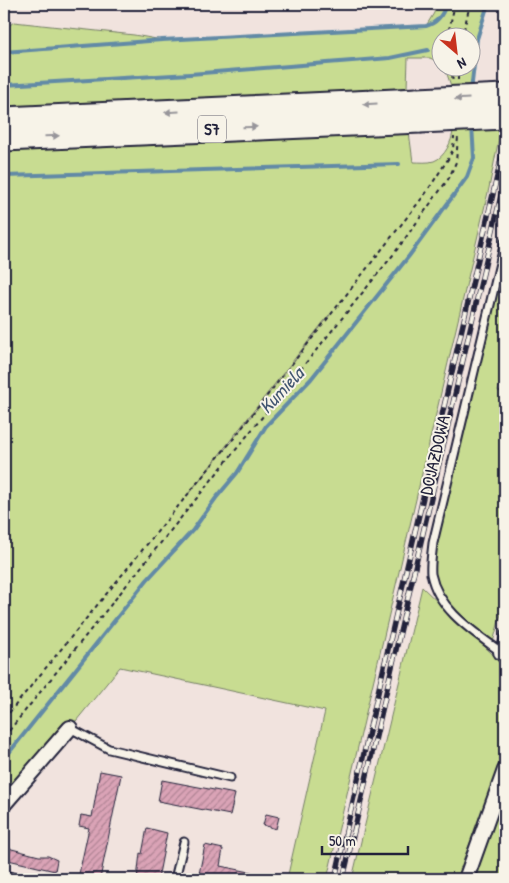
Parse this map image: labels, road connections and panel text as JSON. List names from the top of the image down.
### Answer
{
  "streets": {
    "highway": ["S7"],
    "lane": ["DOJAZDOWA"]
  },
  "water": ["Kumiela"],
  "scale_bar": "50 m",
  "north": "bottom right"
}
